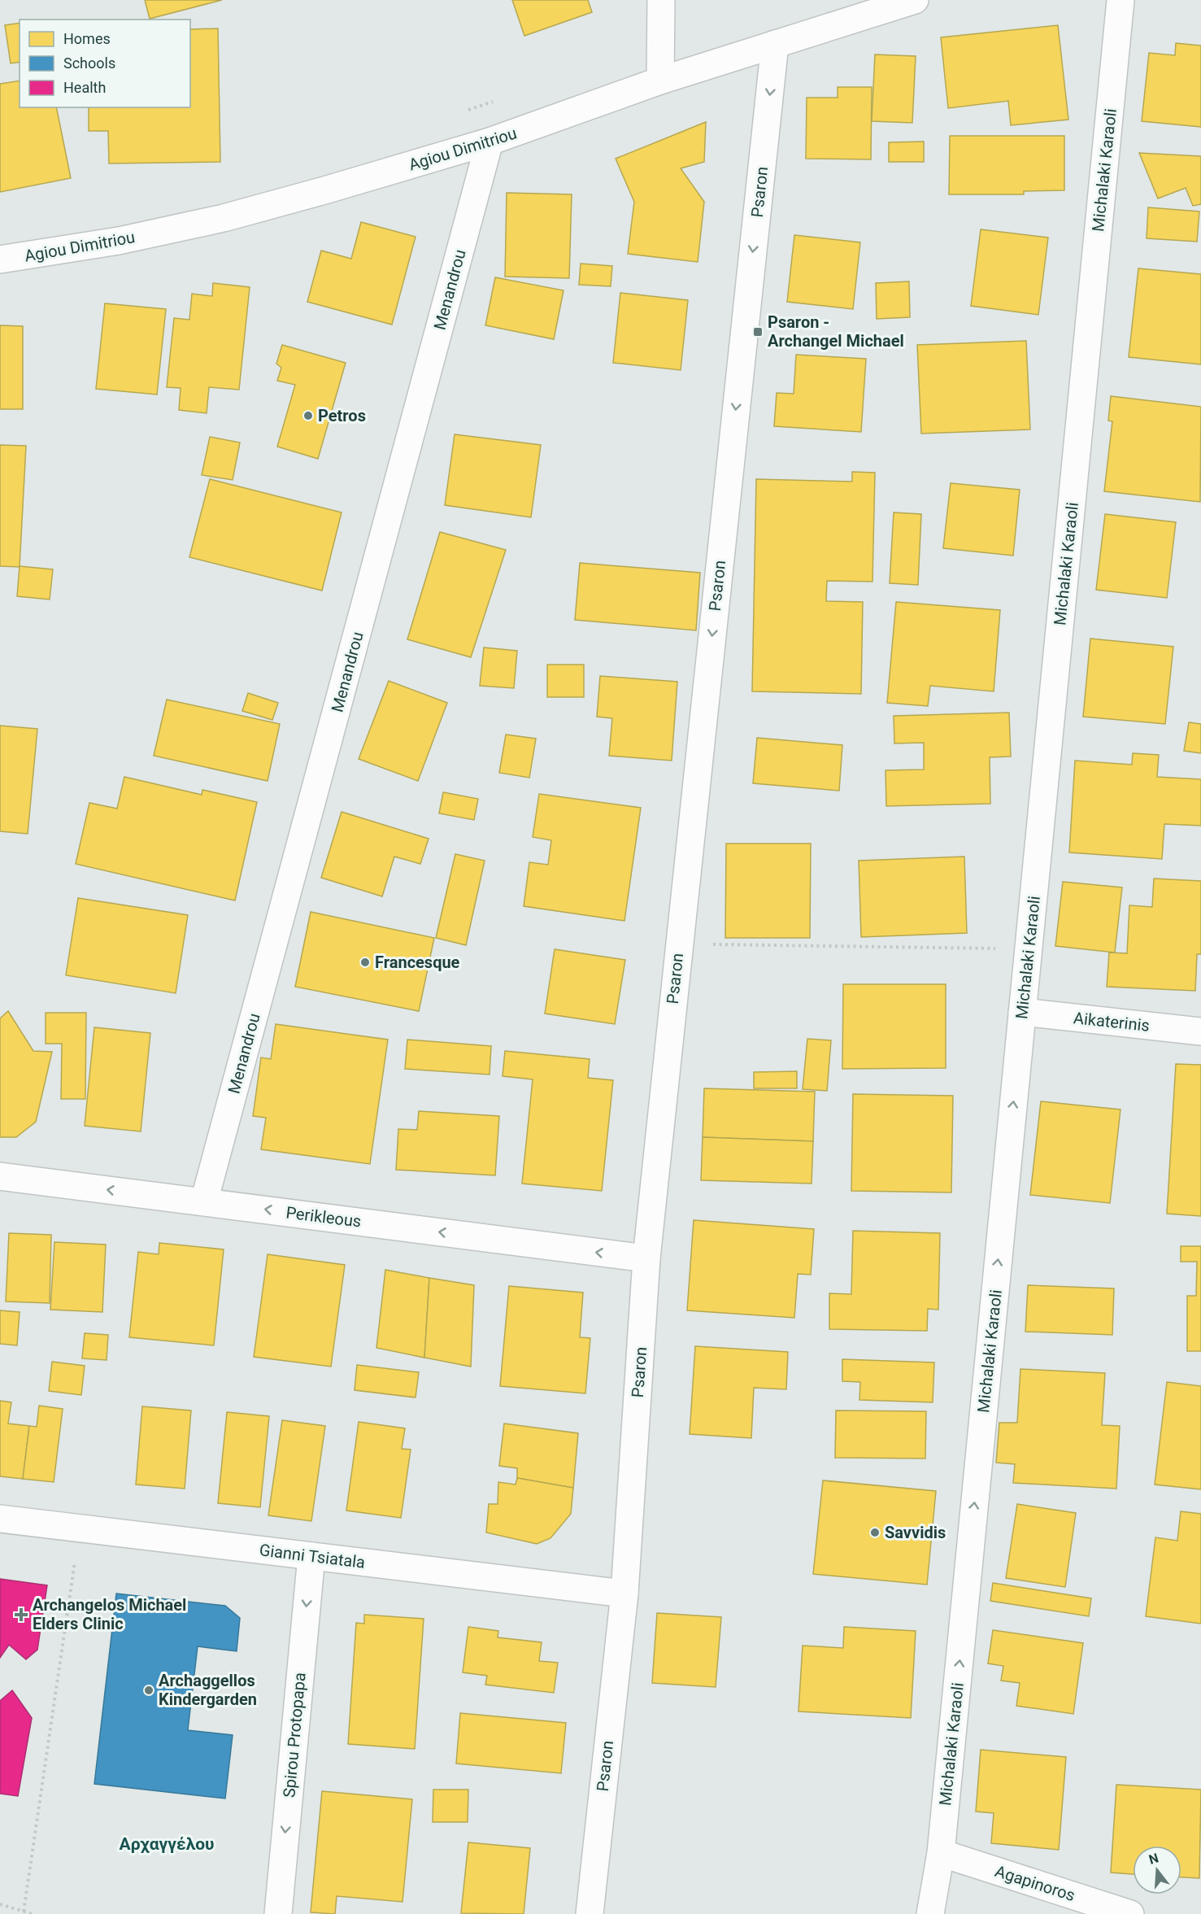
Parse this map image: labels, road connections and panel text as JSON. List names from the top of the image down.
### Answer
{
  "streets": {
    "street": [
      "Agiou Dimitriou",
      "Michalaki Karaoli",
      "Psaron",
      "Menandrou",
      "Aikaterinis",
      "Perikleous",
      "Gianni Tsiatala",
      "Spirou Protopapa",
      "Agapinoros"
    ]
  },
  "crossings": [
    ["Agiou Dimitriou", "Psaron"],
    ["Agiou Dimitriou", "Menandrou"],
    ["Michalaki Karaoli", "Aikaterinis"],
    ["Michalaki Karaoli", "Agapinoros"],
    ["Psaron", "Perikleous"],
    ["Psaron", "Gianni Tsiatala"],
    ["Menandrou", "Perikleous"],
    ["Gianni Tsiatala", "Spirou Protopapa"]
  ],
  "one_way": [
    "Michalaki Karaoli",
    "Psaron",
    "Perikleous",
    "Spirou Protopapa"
  ],
  "districts": ["Αρχαγγέλου"],
  "places": {
    "transit": ["Psaron - Archangel Michael"],
    "other": [
      "Petros",
      "Francesque",
      "Savvidis",
      "Archaggellos Kindergarden"
    ],
    "health": ["Archangelos Michael Elders Clinic"]
  },
  "legend": ["Homes", "Schools", "Health"],
  "north": "top"
}
